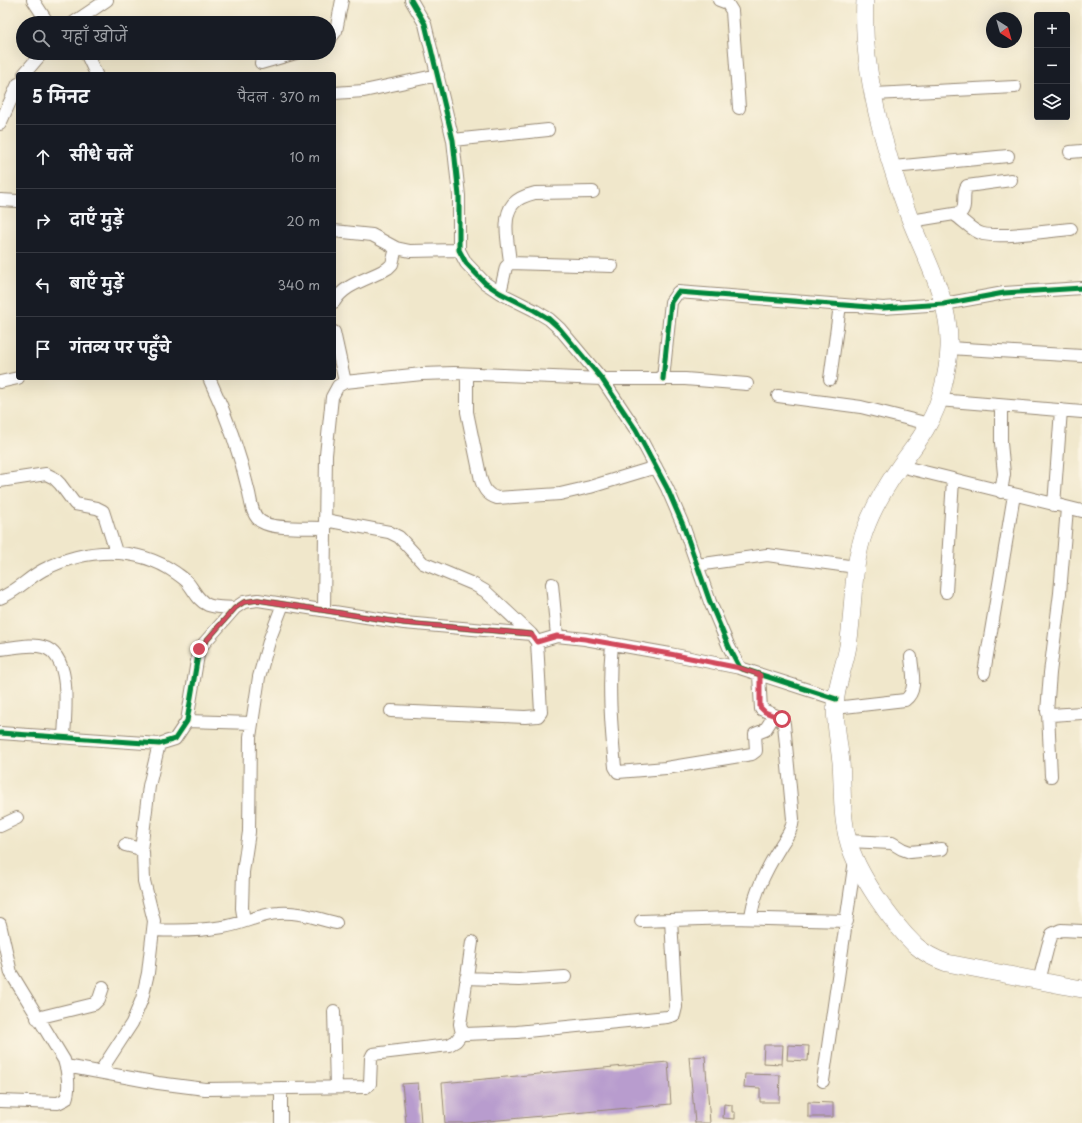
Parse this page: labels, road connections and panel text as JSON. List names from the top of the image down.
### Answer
{
  "north": "bottom right",
  "page": {
    "map_buttons": ["+", "−"],
    "search": "यहाँ खोजें",
    "heading": ["5 मिनट", "पैदल · 370 m"],
    "list": [
      ["सीधे चलें", "10 m"],
      ["दाएँ मुड़ें", "20 m"],
      ["बाएँ मुड़ें", "340 m"],
      "गंतव्य पर पहुँचे"
    ]
  }
}
